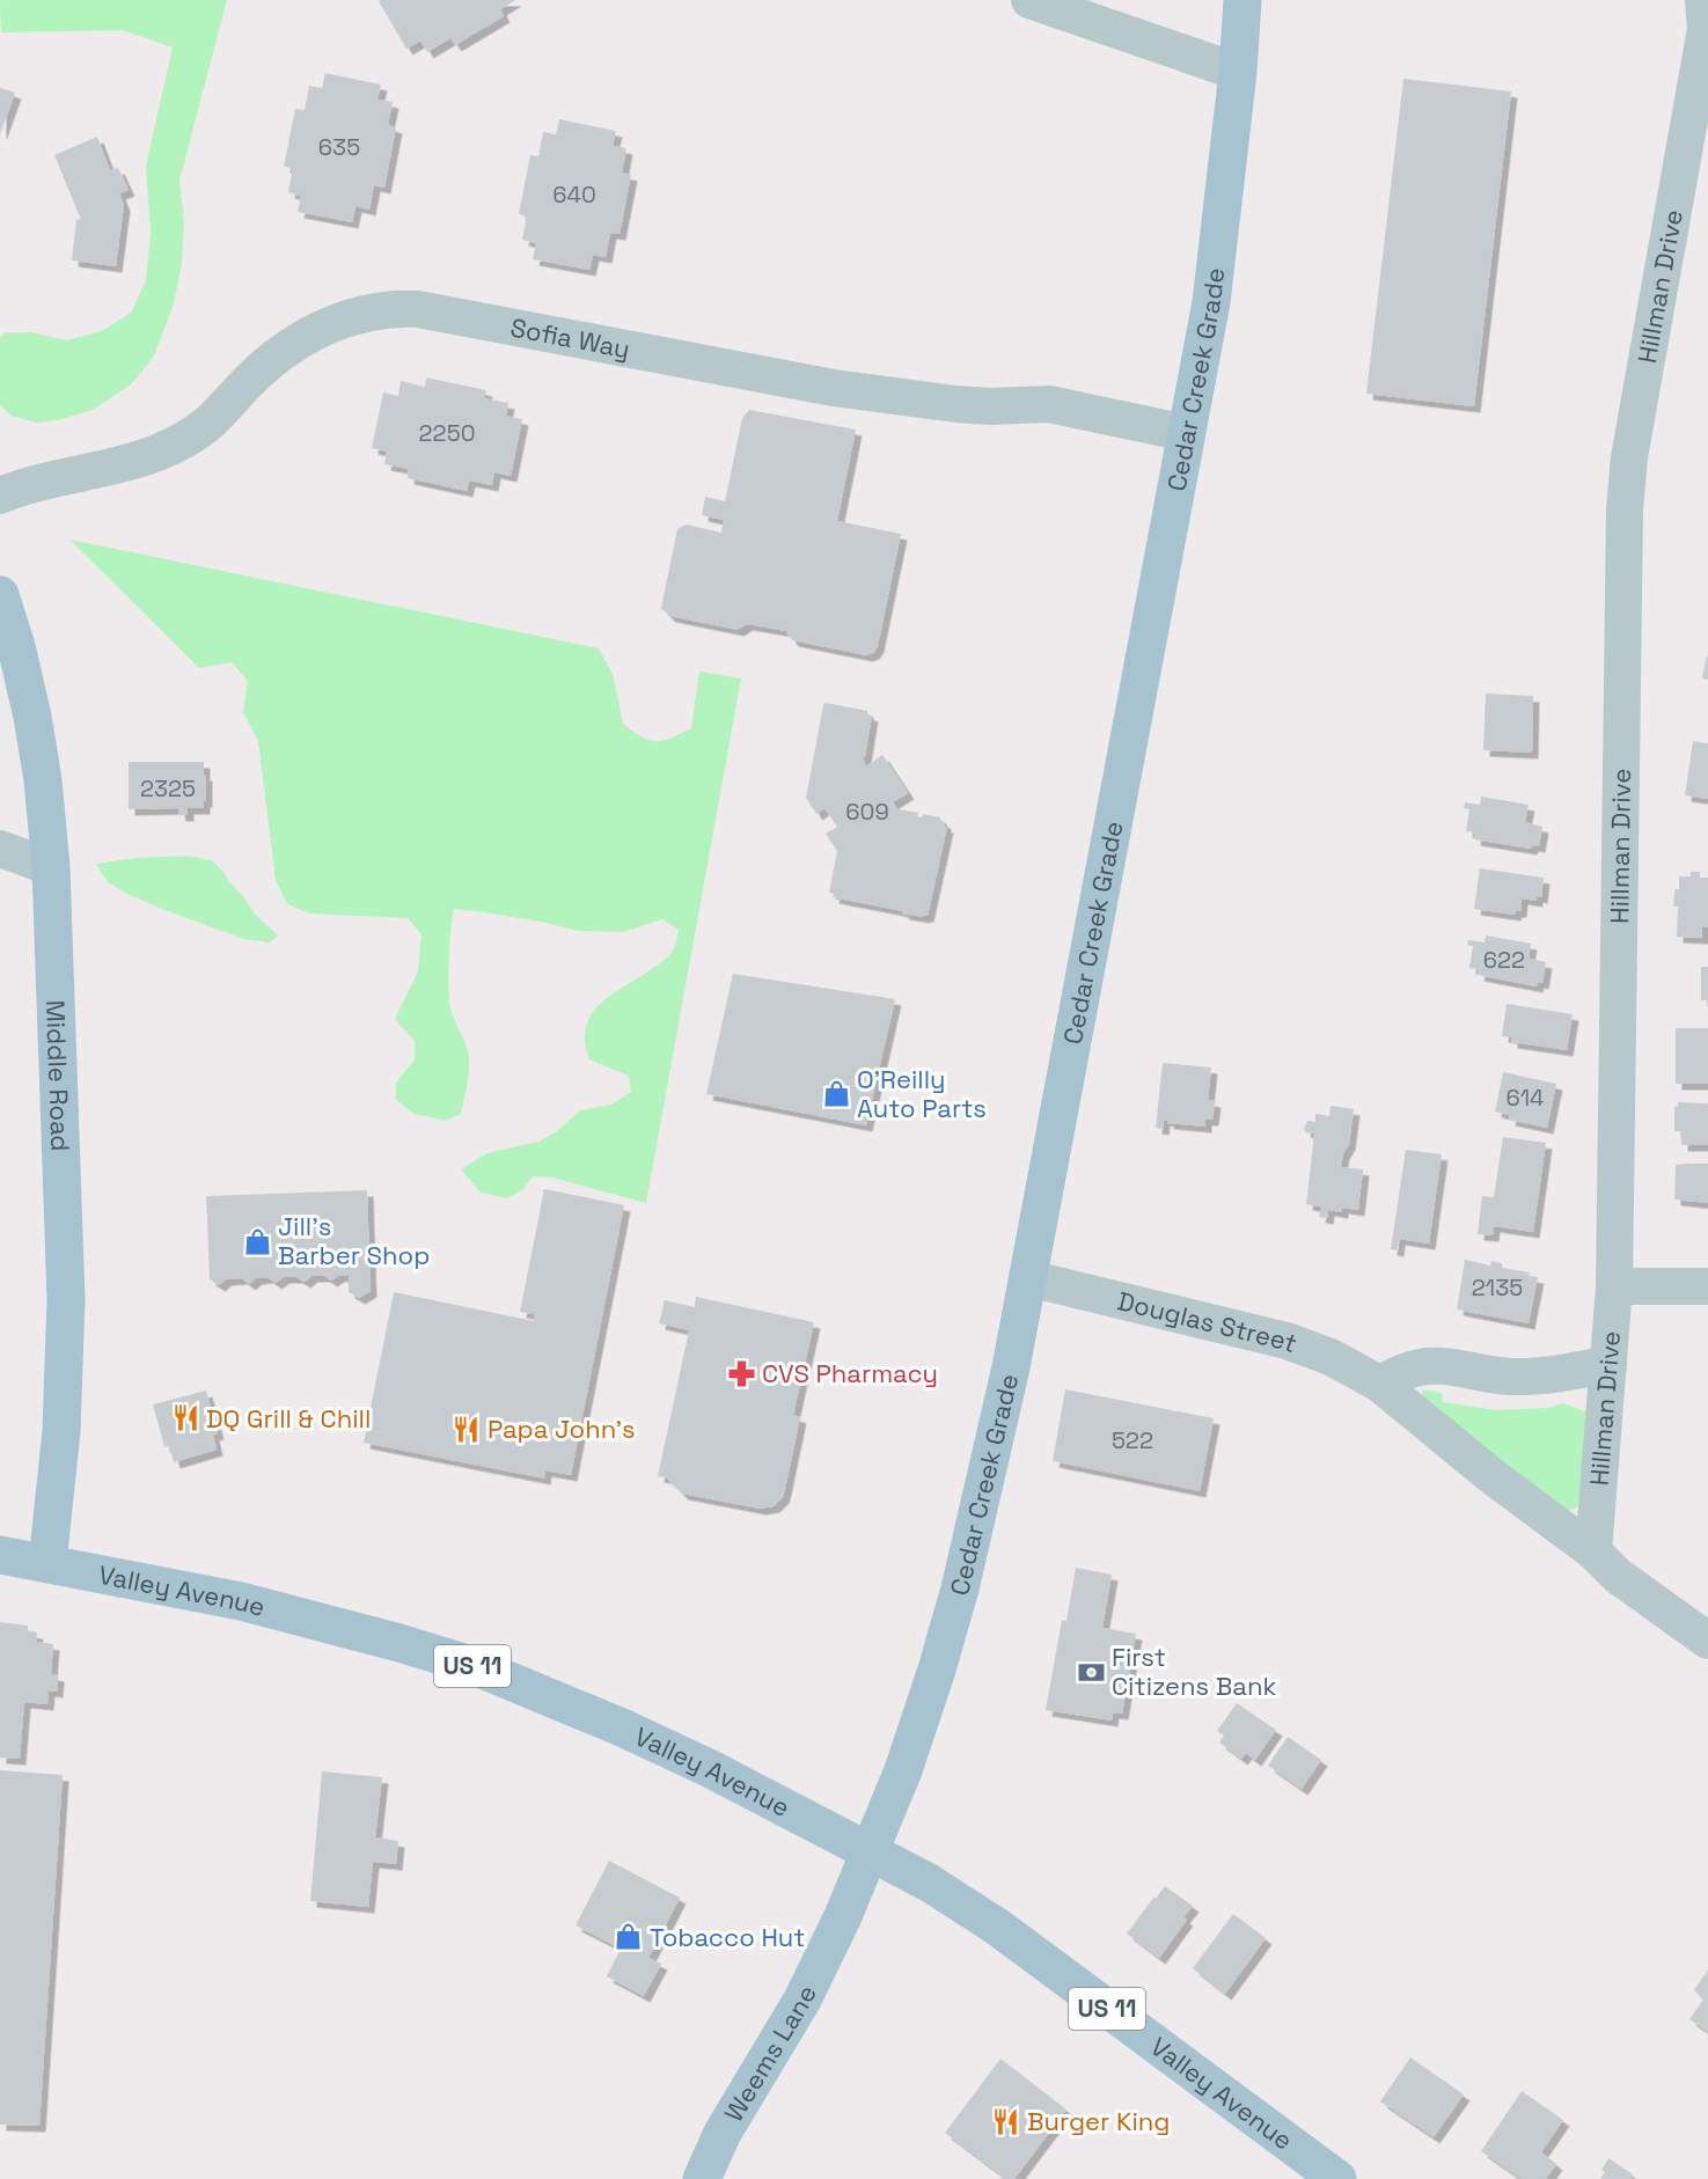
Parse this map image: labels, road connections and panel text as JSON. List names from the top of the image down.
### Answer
{
  "streets": {
    "main road": [
      "Cedar Creek Grade",
      "Middle Road",
      "Valley Avenue",
      "US 11",
      "Weems Lane"
    ],
    "street": ["Hillman Drive", "Sofia Way", "Douglas Street"]
  },
  "crossings": [
    ["Hillman Drive", "Douglas Street"],
    ["Sofia Way", "Cedar Creek Grade"],
    ["Cedar Creek Grade", "Douglas Street"],
    ["Cedar Creek Grade", "Valley Avenue"],
    ["Cedar Creek Grade", "Weems Lane"],
    ["Middle Road", "Valley Avenue"],
    ["Valley Avenue", "Weems Lane"]
  ],
  "places": {
    "shop": ["O'Reilly Auto Parts", "Jill’s Barber Shop", "Tobacco Hut"],
    "pharmacy": ["CVS Pharmacy"],
    "restaurant": ["DQ Grill & Chill", "Papa John's", "Burger King"],
    "bank": ["First Citizens Bank"]
  },
  "house_numbers": [
    "635",
    "640",
    "2250",
    "2325",
    "609",
    "622",
    "614",
    "2135",
    "522"
  ]
}
